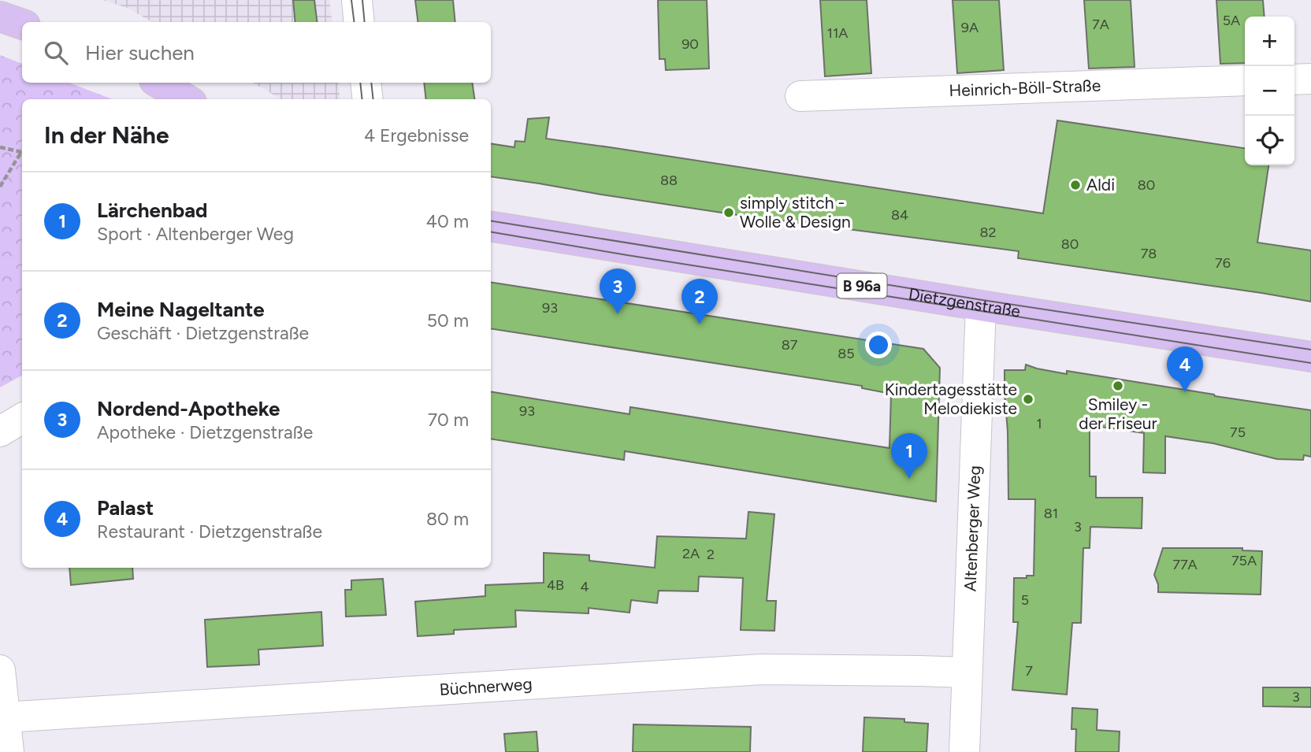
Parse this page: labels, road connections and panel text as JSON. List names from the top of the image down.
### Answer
{
  "streets": {
    "main road": ["B 96a", "Dietzgenstraße"],
    "street": ["Heinrich-Böll-Straße", "Altenberger Weg", "Büchnerweg"]
  },
  "crossings": [
    ["Dietzgenstraße", "Altenberger Weg"],
    ["Altenberger Weg", "Büchnerweg"]
  ],
  "places": [
    "Aldi",
    "simply stitch - Wolle & Design",
    "Smiley - der Friseur",
    "Kindertagesstätte Melodiekiste"
  ],
  "house_numbers": [
    "5A",
    "7A",
    "9A",
    "11A",
    "90",
    "88",
    "80",
    "84",
    "82",
    "80",
    "78",
    "76",
    "93",
    "87",
    "85",
    "93",
    "1",
    "75",
    "81",
    "3",
    "2A",
    "2",
    "75A",
    "77A",
    "4B",
    "4",
    "5",
    "7",
    "3"
  ],
  "page": {
    "map_buttons": ["+", "−"],
    "search": "Hier suchen",
    "heading": ["In der Nähe", "4 Ergebnisse"],
    "list": [
      {
        "mark": "1",
        "name": "Lärchenbad",
        "note": "Sport · Altenberger Weg",
        "value": "40 m"
      },
      {
        "mark": "2",
        "name": "Meine Nageltante",
        "note": "Geschäft · Dietzgenstraße",
        "value": "50 m"
      },
      {
        "mark": "3",
        "name": "Nordend-Apotheke",
        "note": "Apotheke · Dietzgenstraße",
        "value": "70 m"
      },
      {
        "mark": "4",
        "name": "Palast",
        "note": "Restaurant · Dietzgenstraße",
        "value": "80 m"
      }
    ],
    "pins": [
      "3",
      "2",
      "4",
      "1"
    ]
  }
}
